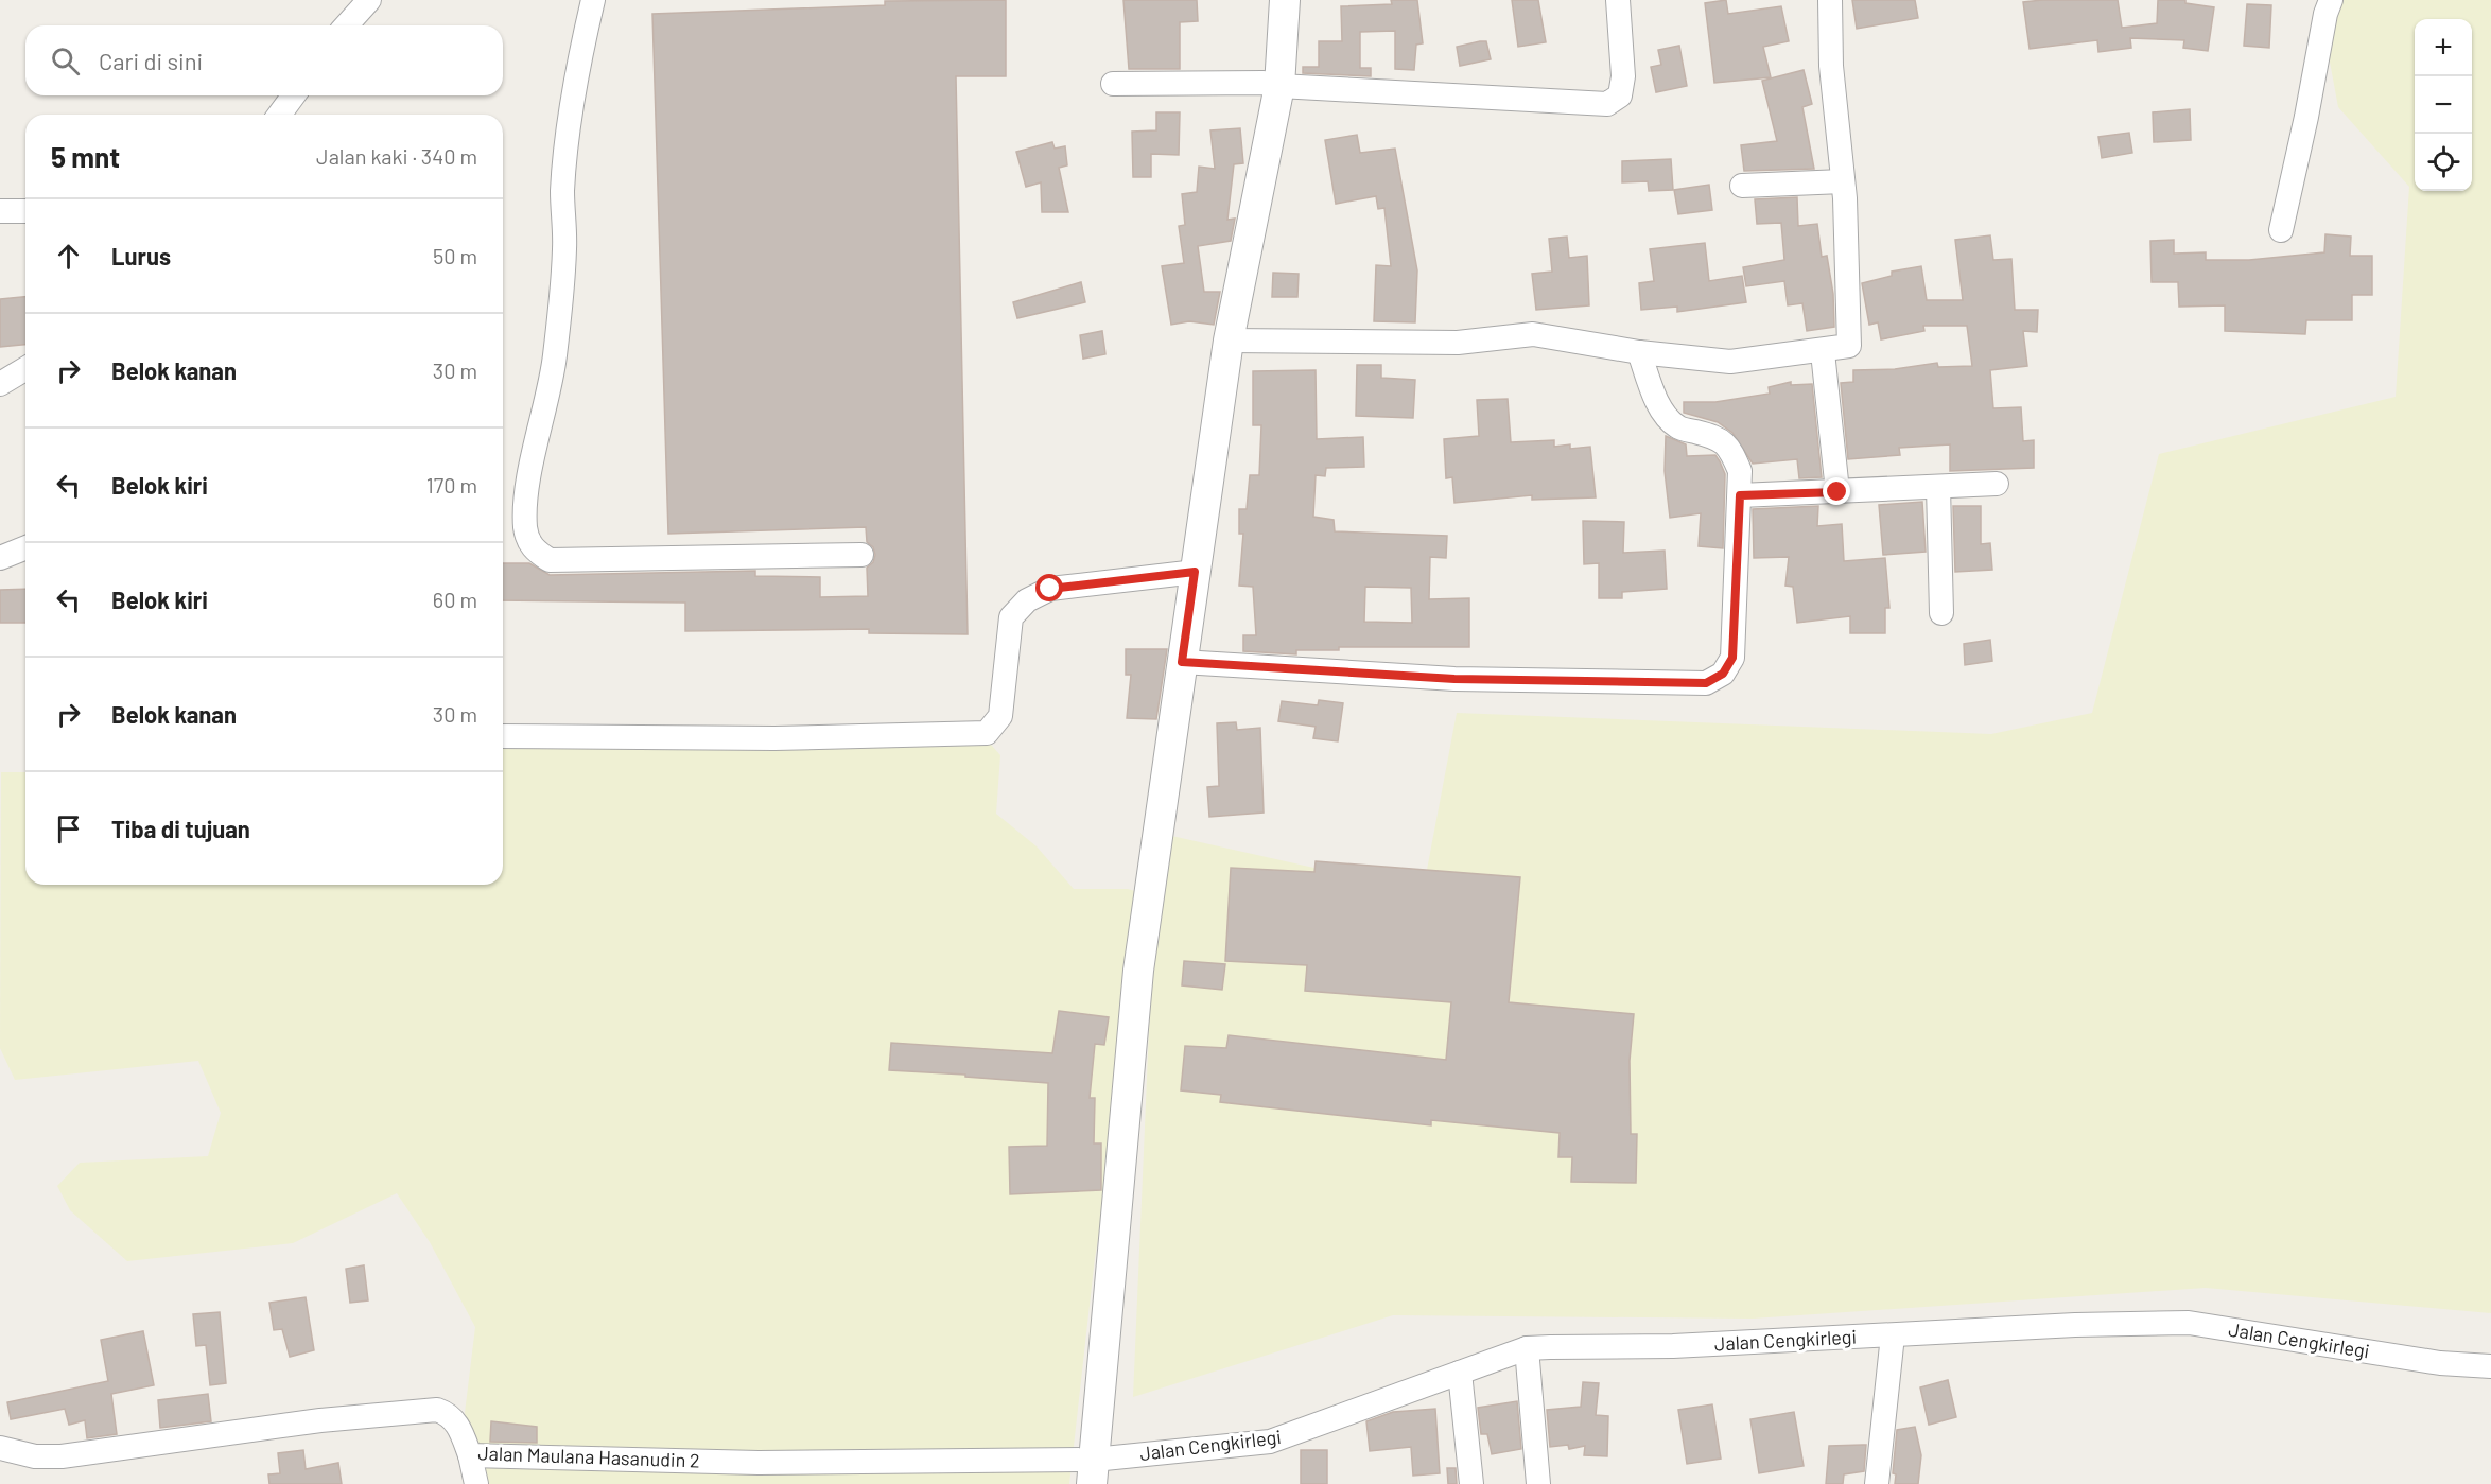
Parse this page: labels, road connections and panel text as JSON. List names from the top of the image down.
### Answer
{
  "streets": {
    "street": ["Jalan Cengkirlegi", "Jalan Maulana Hasanudin 2"]
  },
  "crossings": [
    ["Jalan Cengkirlegi", "Jalan Maulana Hasanudin 2"]
  ],
  "page": {
    "map_buttons": ["+", "−"],
    "search": "Cari di sini",
    "heading": ["5 mnt", "Jalan kaki · 340 m"],
    "list": [
      ["Lurus", "50 m"],
      ["Belok kanan", "30 m"],
      ["Belok kiri", "170 m"],
      ["Belok kiri", "60 m"],
      ["Belok kanan", "30 m"],
      "Tiba di tujuan"
    ]
  }
}
